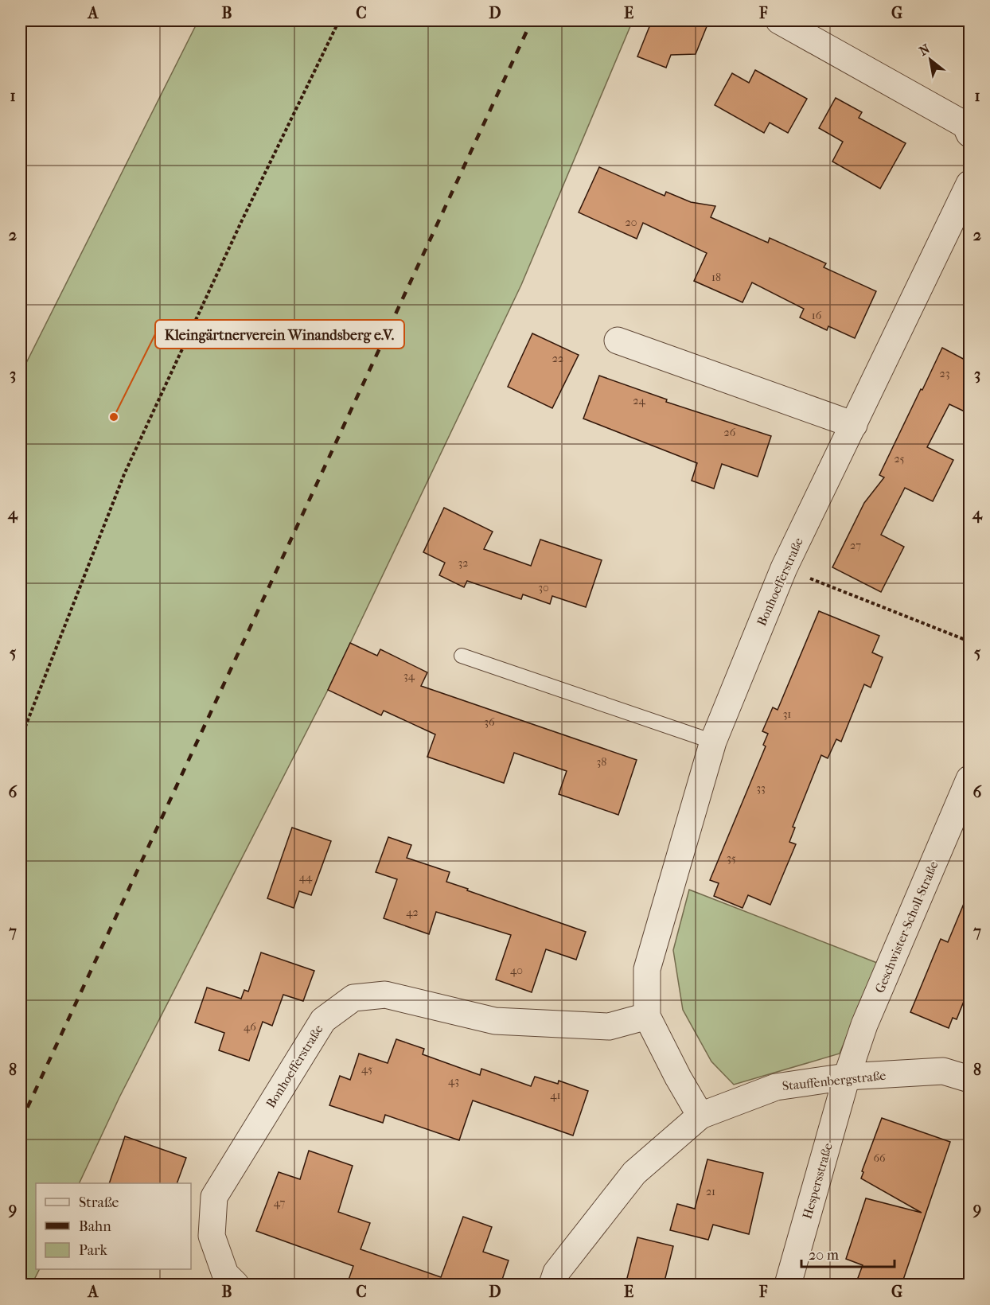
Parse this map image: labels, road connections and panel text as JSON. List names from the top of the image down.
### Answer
{
  "streets": {
    "street": [
      "Bonhoefferstraße",
      "Geschwister-Scholl-Straße",
      "Stauffenbergstraße",
      "Hespersstraße"
    ]
  },
  "crossings": [
    ["Bonhoefferstraße", "Stauffenbergstraße"],
    ["Geschwister-Scholl-Straße", "Stauffenbergstraße"],
    ["Geschwister-Scholl-Straße", "Hespersstraße"],
    ["Stauffenbergstraße", "Hespersstraße"]
  ],
  "places": ["Kleingärtnerverein Winandsberg e.V."],
  "house_numbers": [
    "20",
    "18",
    "16",
    "22",
    "23",
    "24",
    "26",
    "25",
    "27",
    "32",
    "30",
    "34",
    "31",
    "36",
    "38",
    "33",
    "35",
    "44",
    "42",
    "40",
    "46",
    "45",
    "43",
    "41",
    "66",
    "21",
    "47"
  ],
  "legend": ["Straße", "Bahn", "Park"],
  "scale_bar": "20 m",
  "north": "top left",
  "grid": {
    "columns": [
      "A",
      "B",
      "C",
      "D",
      "E",
      "F",
      "G"
    ],
    "rows": [
      "1",
      "2",
      "3",
      "4",
      "5",
      "6",
      "7",
      "8",
      "9"
    ]
  }
}
